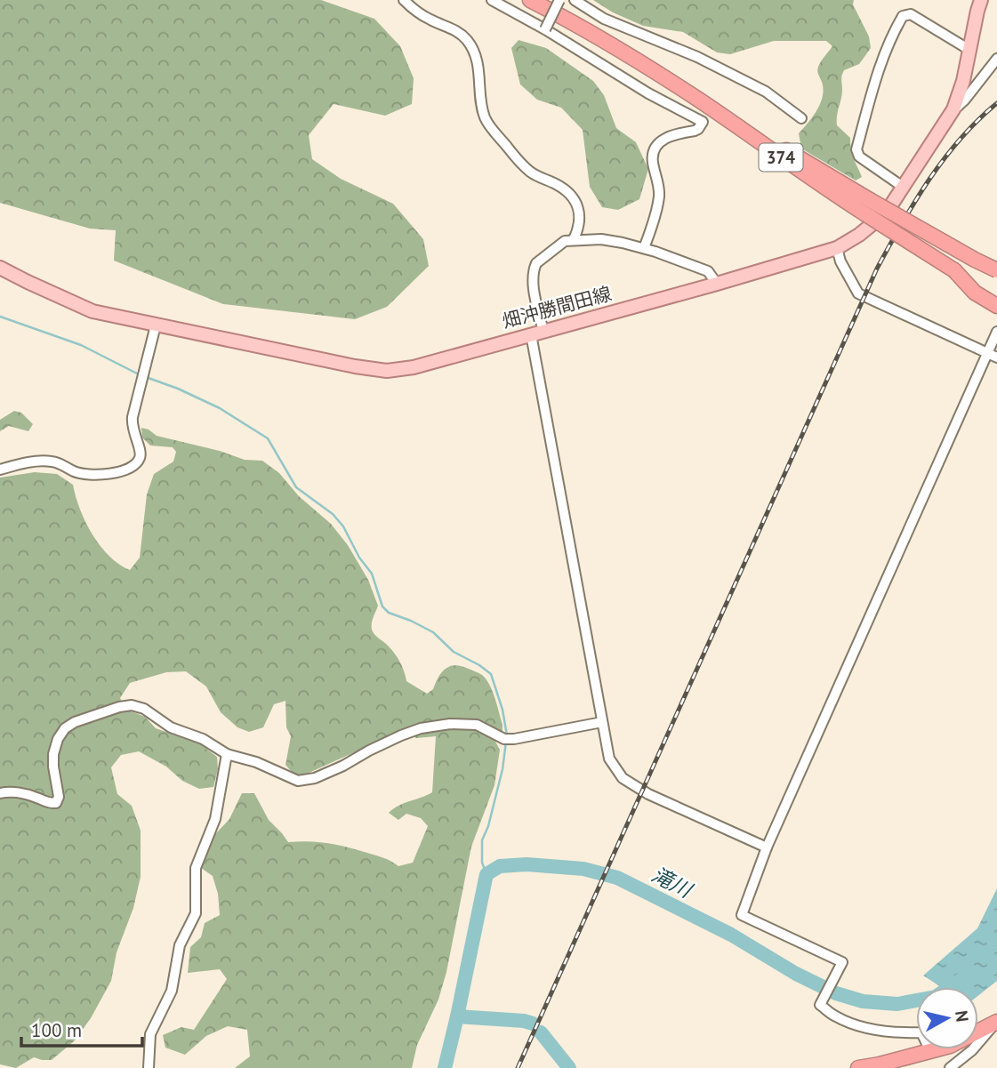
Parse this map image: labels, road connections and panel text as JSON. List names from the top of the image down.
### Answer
{
  "streets": {
    "main road": ["畑沖勝間田線"]
  },
  "water": ["滝川"],
  "scale_bar": "100 m",
  "north": "right"
}
